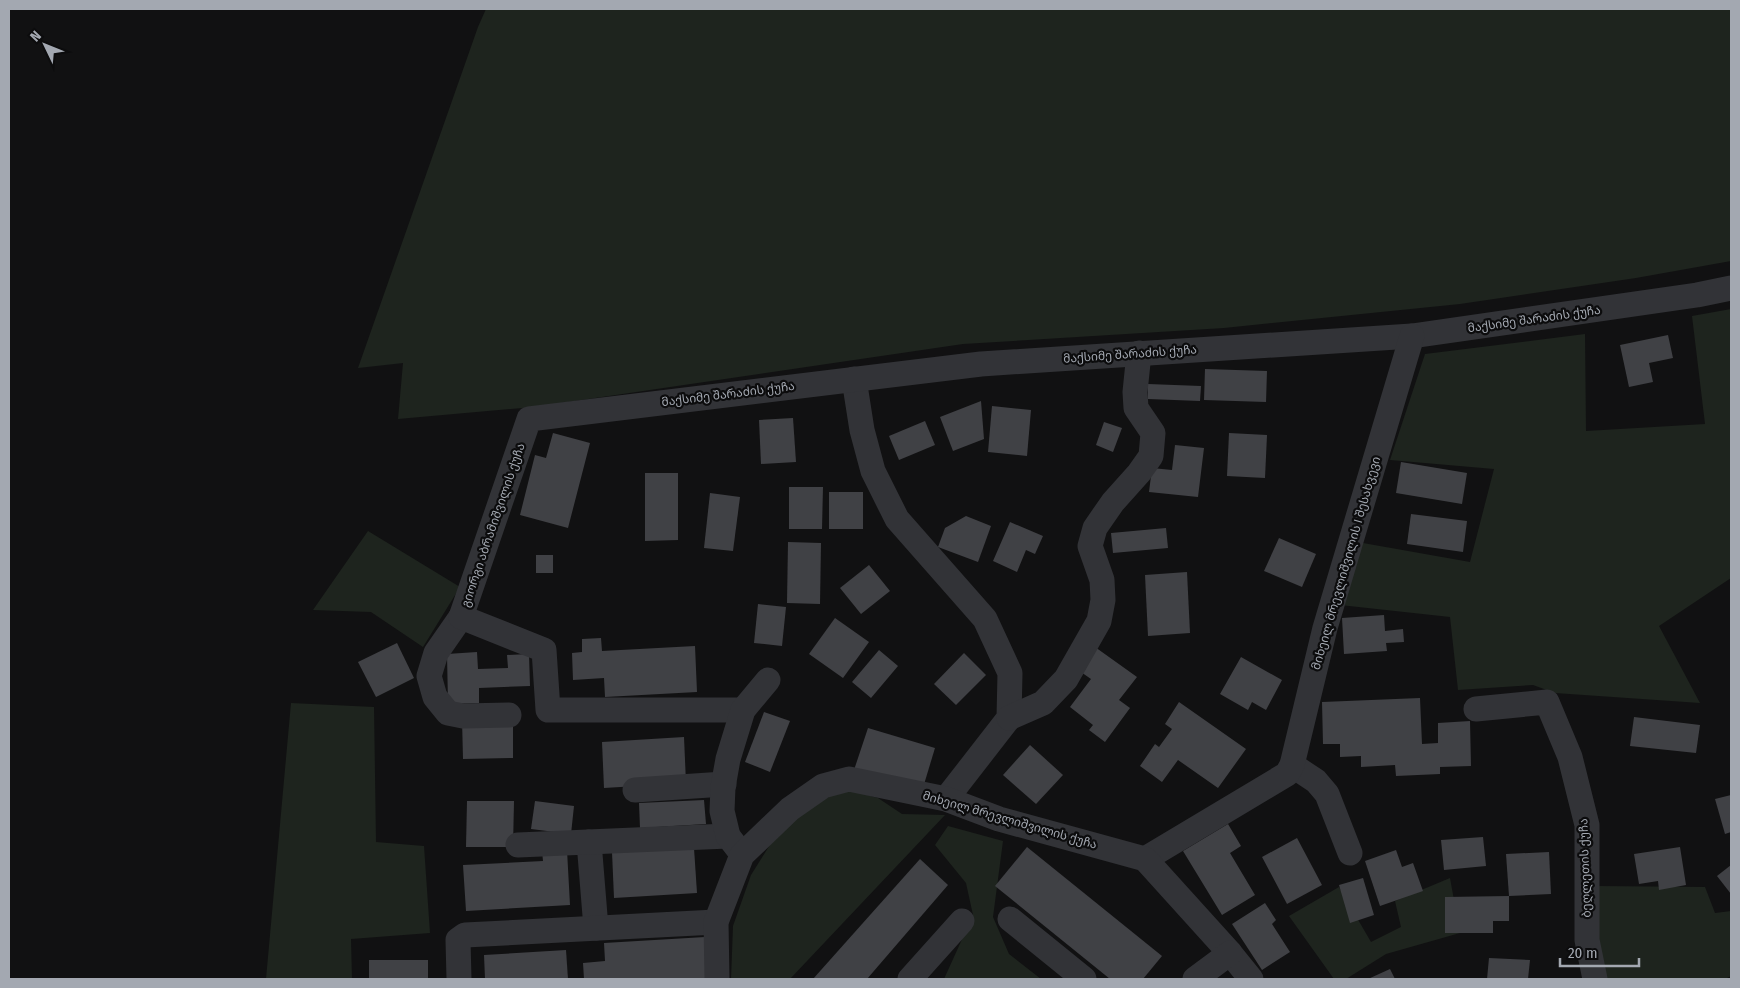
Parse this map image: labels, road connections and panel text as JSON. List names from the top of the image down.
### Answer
{
  "streets": {
    "street": [
      "მაქსიმე შარაძის ქუჩა",
      "გიორგი აბრამიშვილის ქუჩა",
      "მიხეილ მრევლიშვილის I შესახვევი",
      "მიხეილ მრევლიშვილის ქუჩა",
      "ბეღლეთის ქუჩა"
    ]
  },
  "crossings": [
    ["მაქსიმე შარაძის ქუჩა", "გიორგი აბრამიშვილის ქუჩა"],
    ["მაქსიმე შარაძის ქუჩა", "მიხეილ მრევლიშვილის I შესახვევი"]
  ],
  "scale_bar": "20 m",
  "north": "top left"
}
